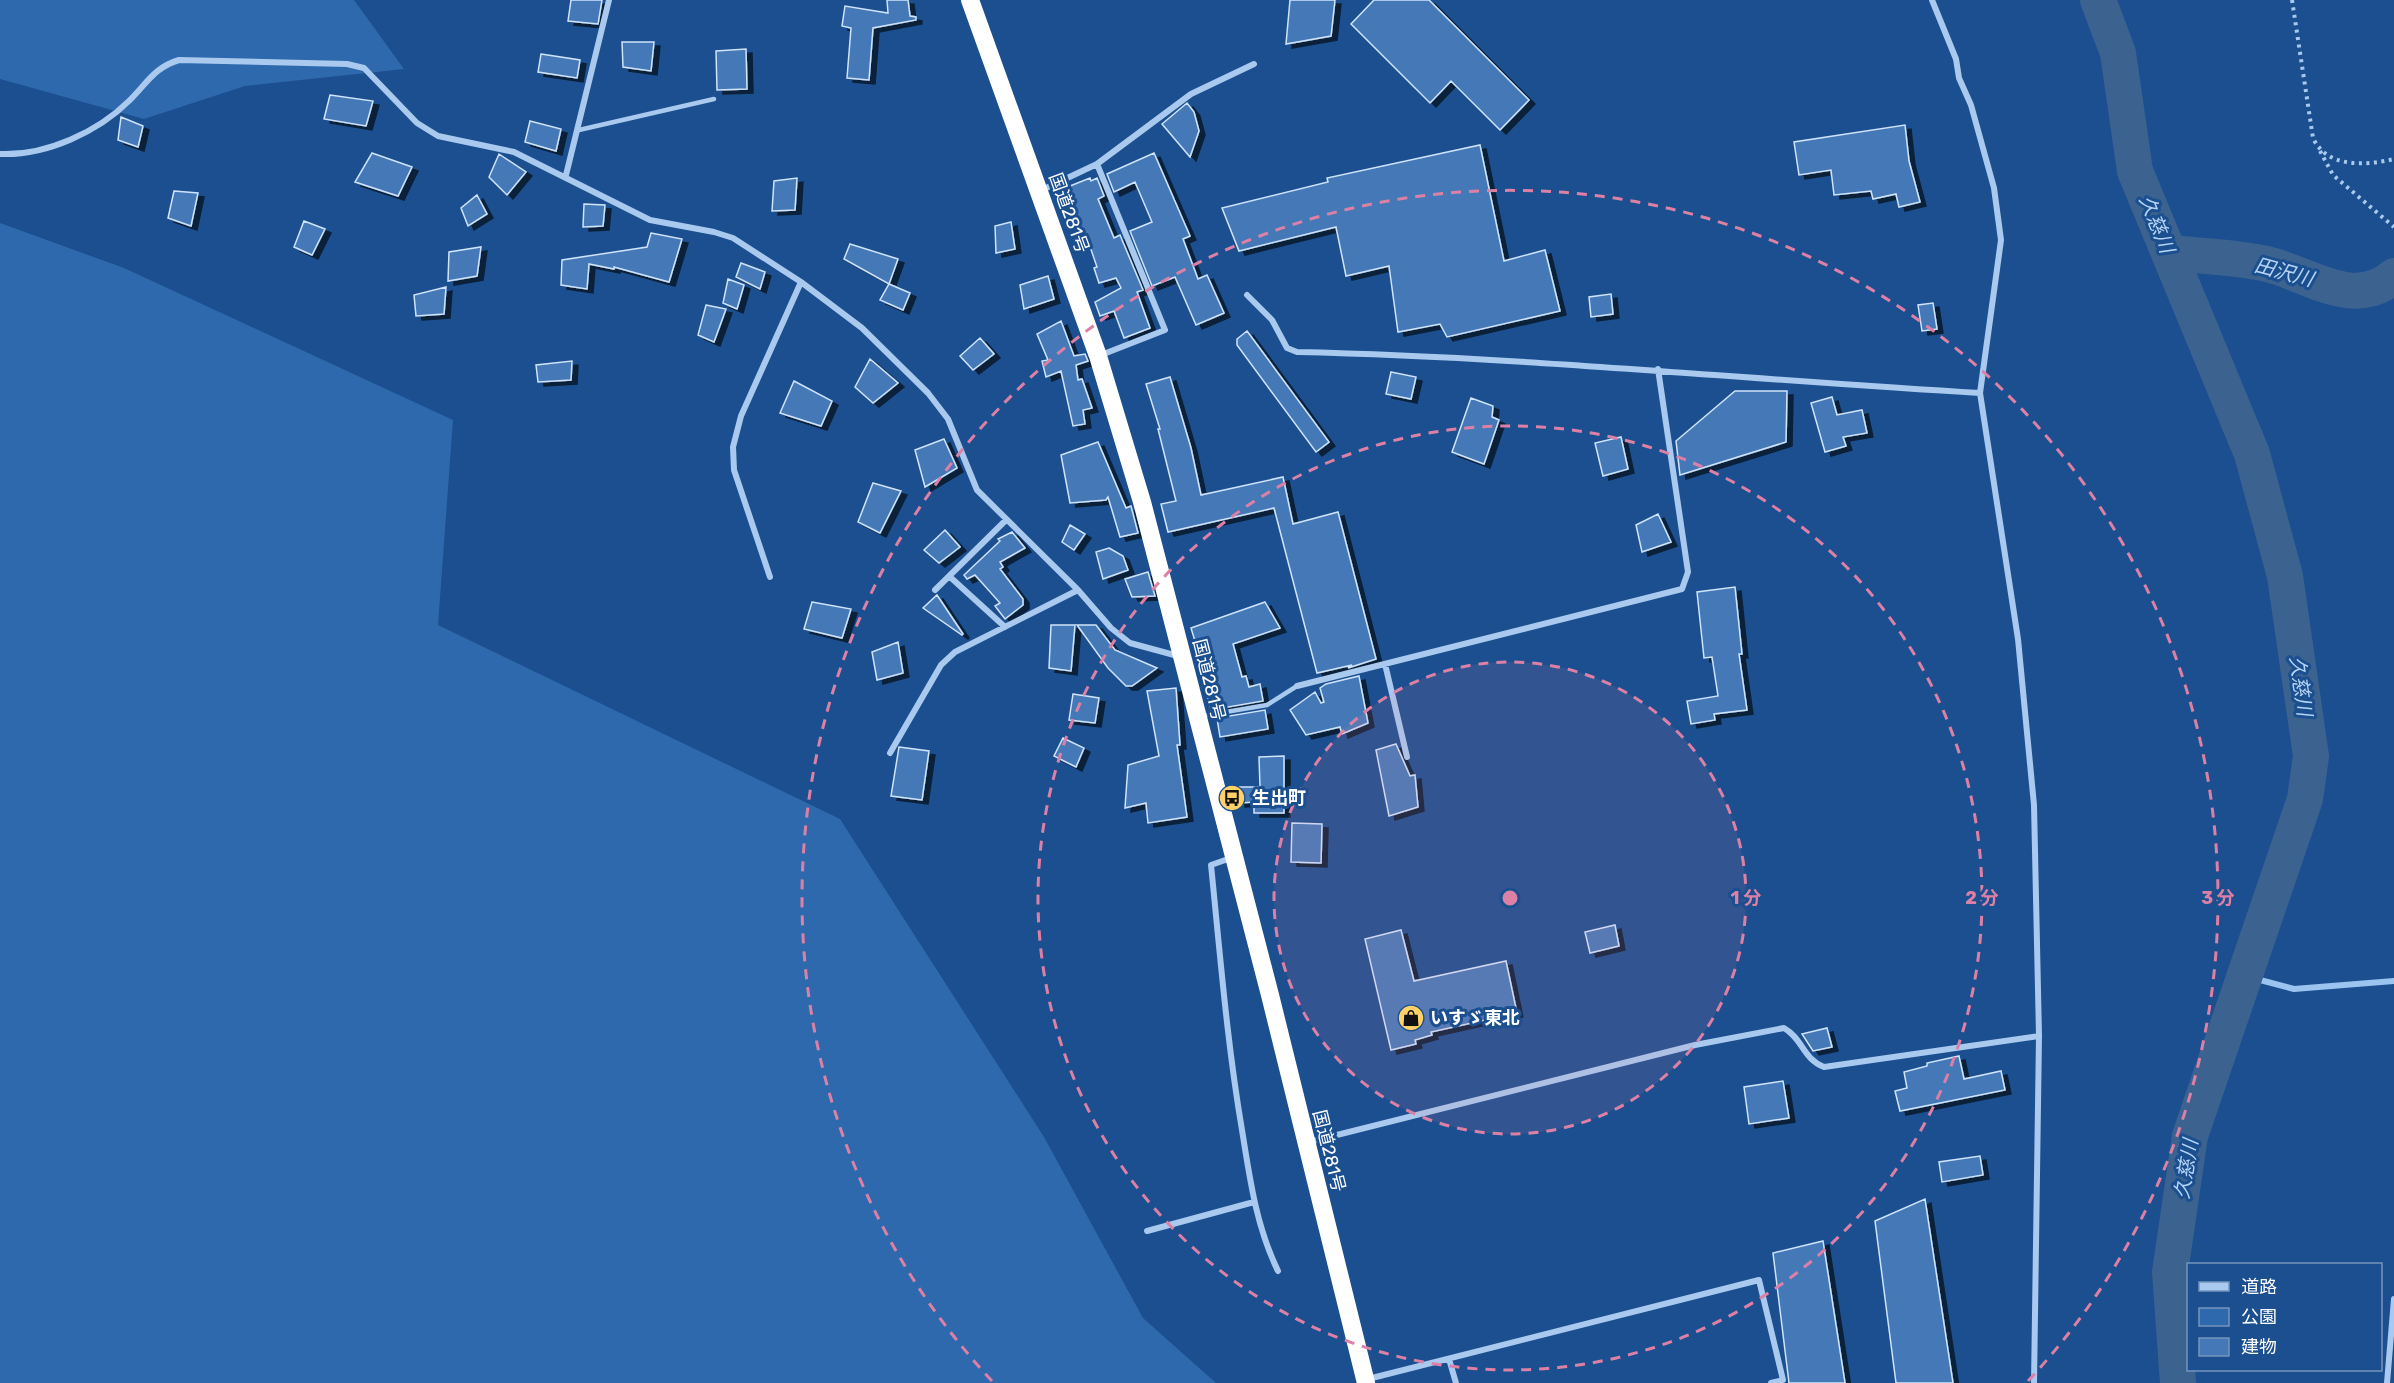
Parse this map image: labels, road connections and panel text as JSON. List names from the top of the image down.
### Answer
{
  "streets": {
    "highway": ["国道281号"]
  },
  "water": ["久慈川", "田沢川"],
  "places": {
    "bus stop": ["生出町"],
    "shop": ["いすゞ東北"]
  },
  "legend": ["道路", "公園", "建物"],
  "rings": ["1 分", "2 分", "3 分"]
}
